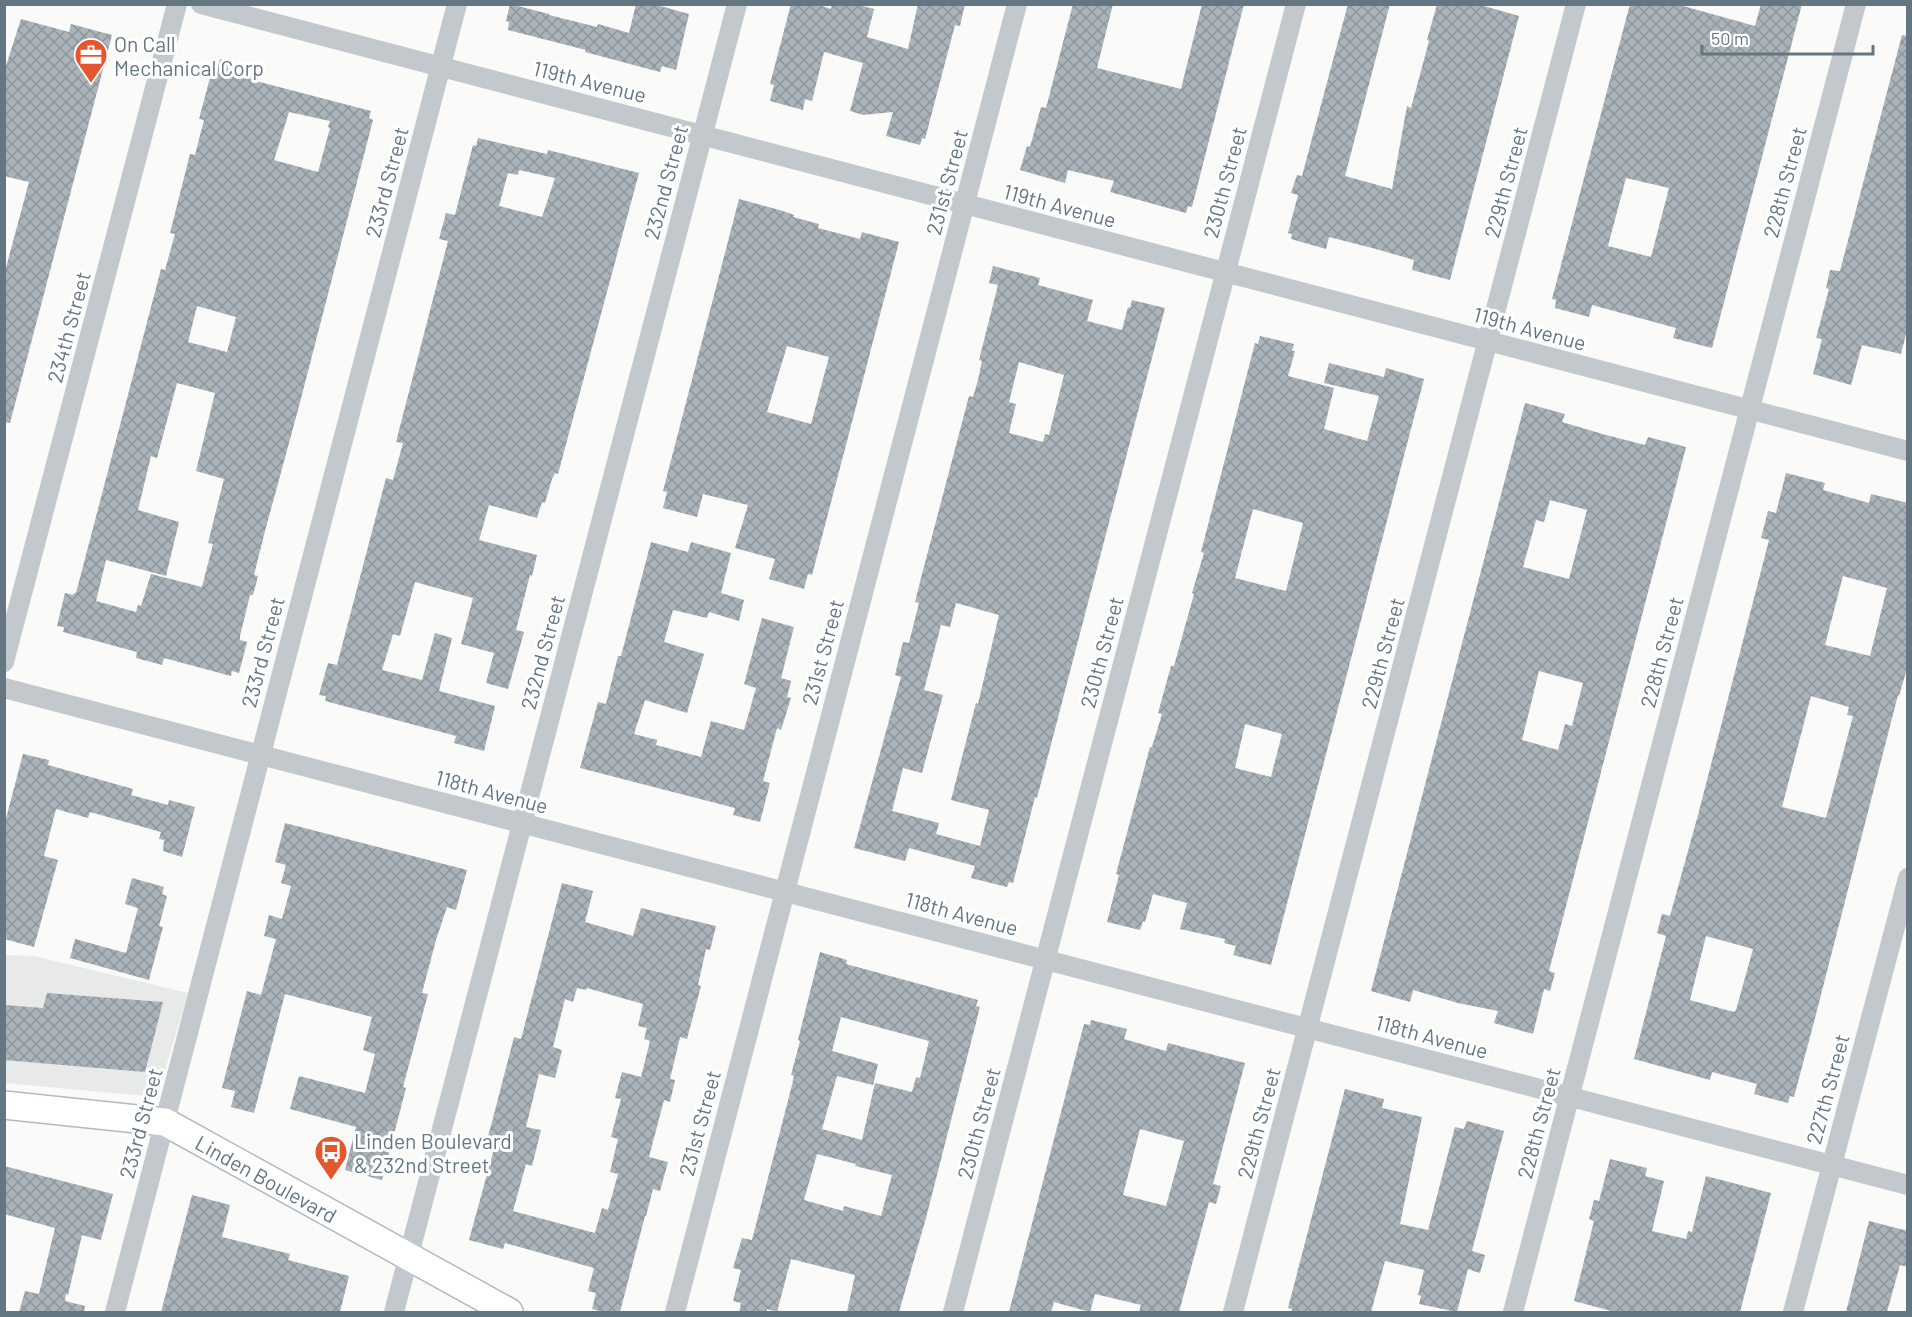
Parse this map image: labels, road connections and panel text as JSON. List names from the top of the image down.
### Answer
{
  "streets": {
    "main road": ["Linden Boulevard"],
    "street": [
      "119th Avenue",
      "233rd Street",
      "232nd Street",
      "231st Street",
      "230th Street",
      "229th Street",
      "228th Street",
      "234th Street",
      "118th Avenue",
      "227th Street"
    ]
  },
  "crossings": [
    ["119th Avenue", "233rd Street"],
    ["119th Avenue", "232nd Street"],
    ["119th Avenue", "231st Street"],
    ["119th Avenue", "230th Street"],
    ["119th Avenue", "229th Street"],
    ["119th Avenue", "228th Street"],
    ["233rd Street", "118th Avenue"],
    ["233rd Street", "Linden Boulevard"],
    ["232nd Street", "118th Avenue"],
    ["232nd Street", "Linden Boulevard"],
    ["231st Street", "118th Avenue"],
    ["230th Street", "118th Avenue"],
    ["229th Street", "118th Avenue"],
    ["228th Street", "118th Avenue"],
    ["118th Avenue", "227th Street"]
  ],
  "places": {
    "office": ["On Call Mechanical Corp"],
    "bus stop": ["Linden Boulevard & 232nd Street"]
  },
  "scale_bar": "50 m"
}
